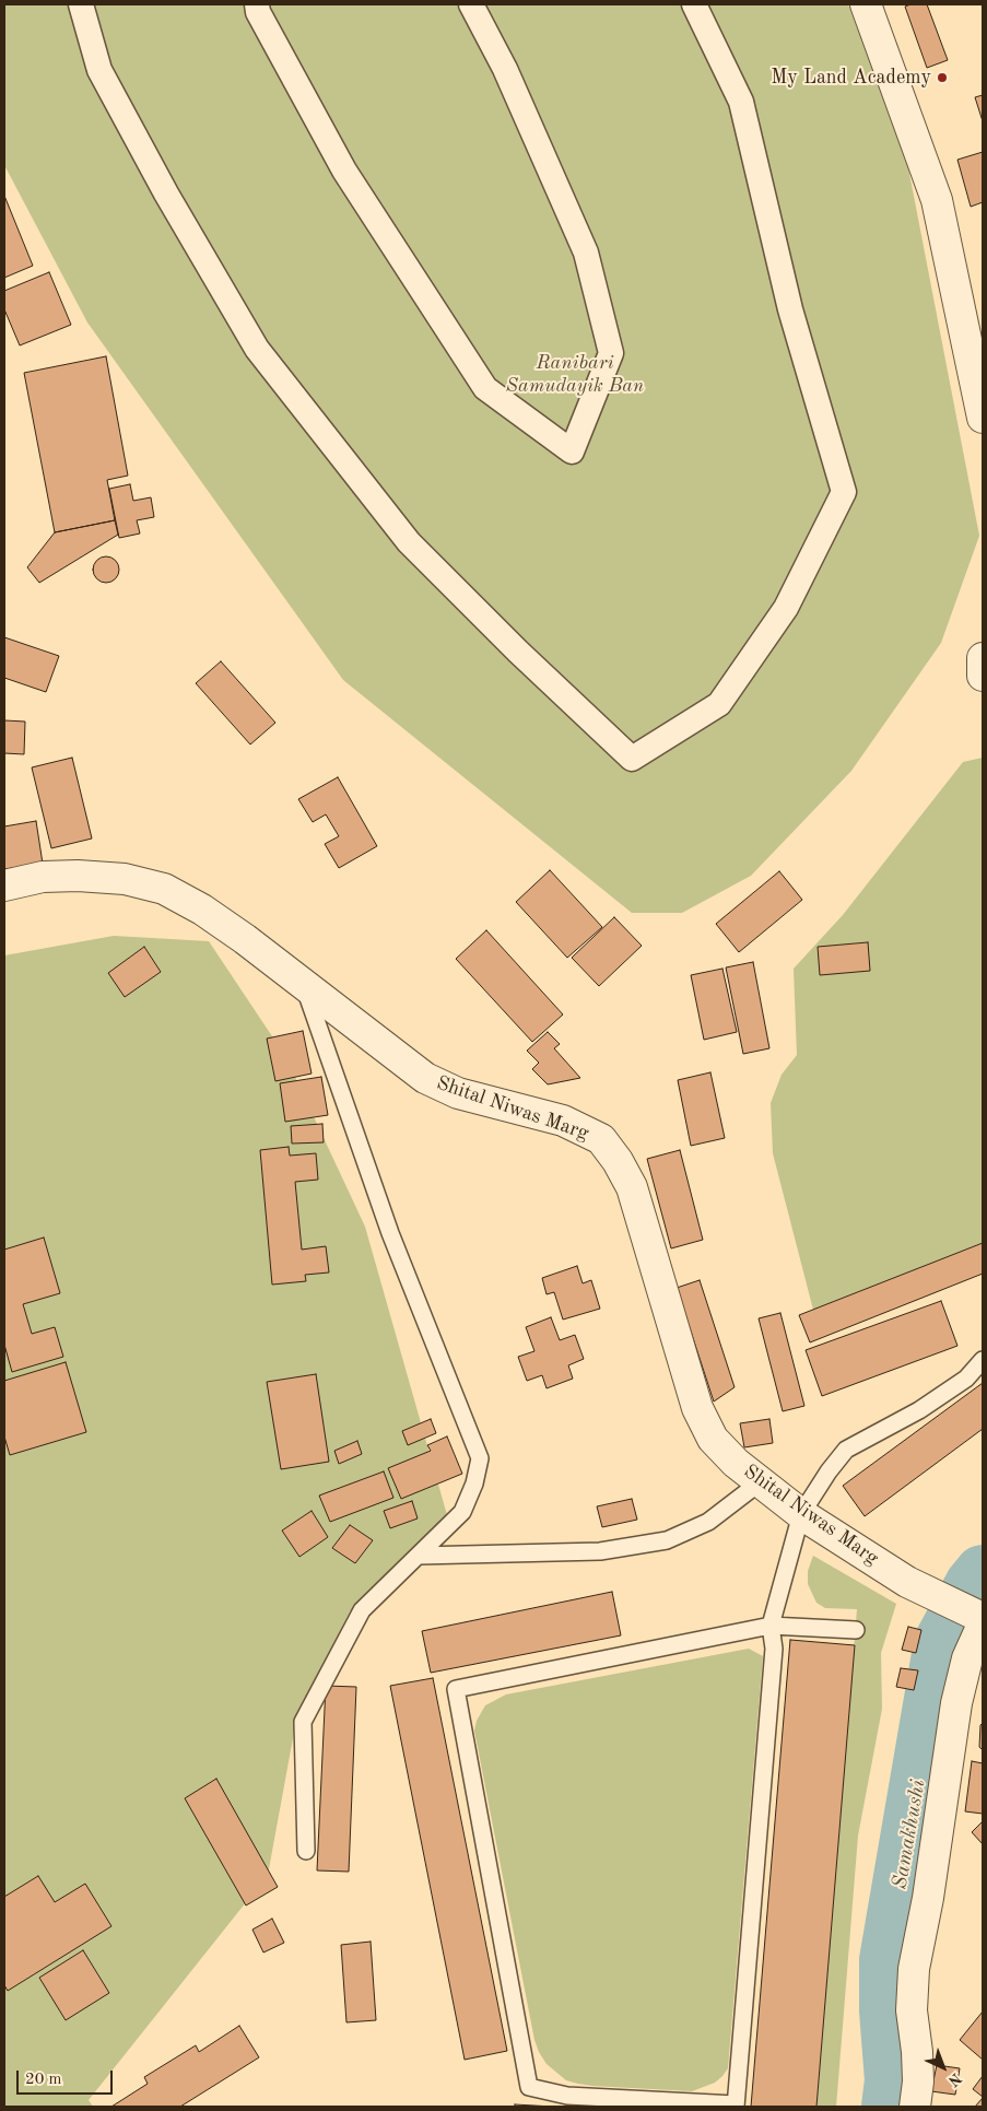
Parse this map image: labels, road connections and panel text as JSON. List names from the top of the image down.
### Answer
{
  "streets": {
    "street": ["Shital Niwas Marg"]
  },
  "water": ["Samakhushi"],
  "parks": ["Ranibari Samudayik Ban"],
  "places": ["My Land Academy"],
  "scale_bar": "20 m",
  "north": "bottom right"
}
